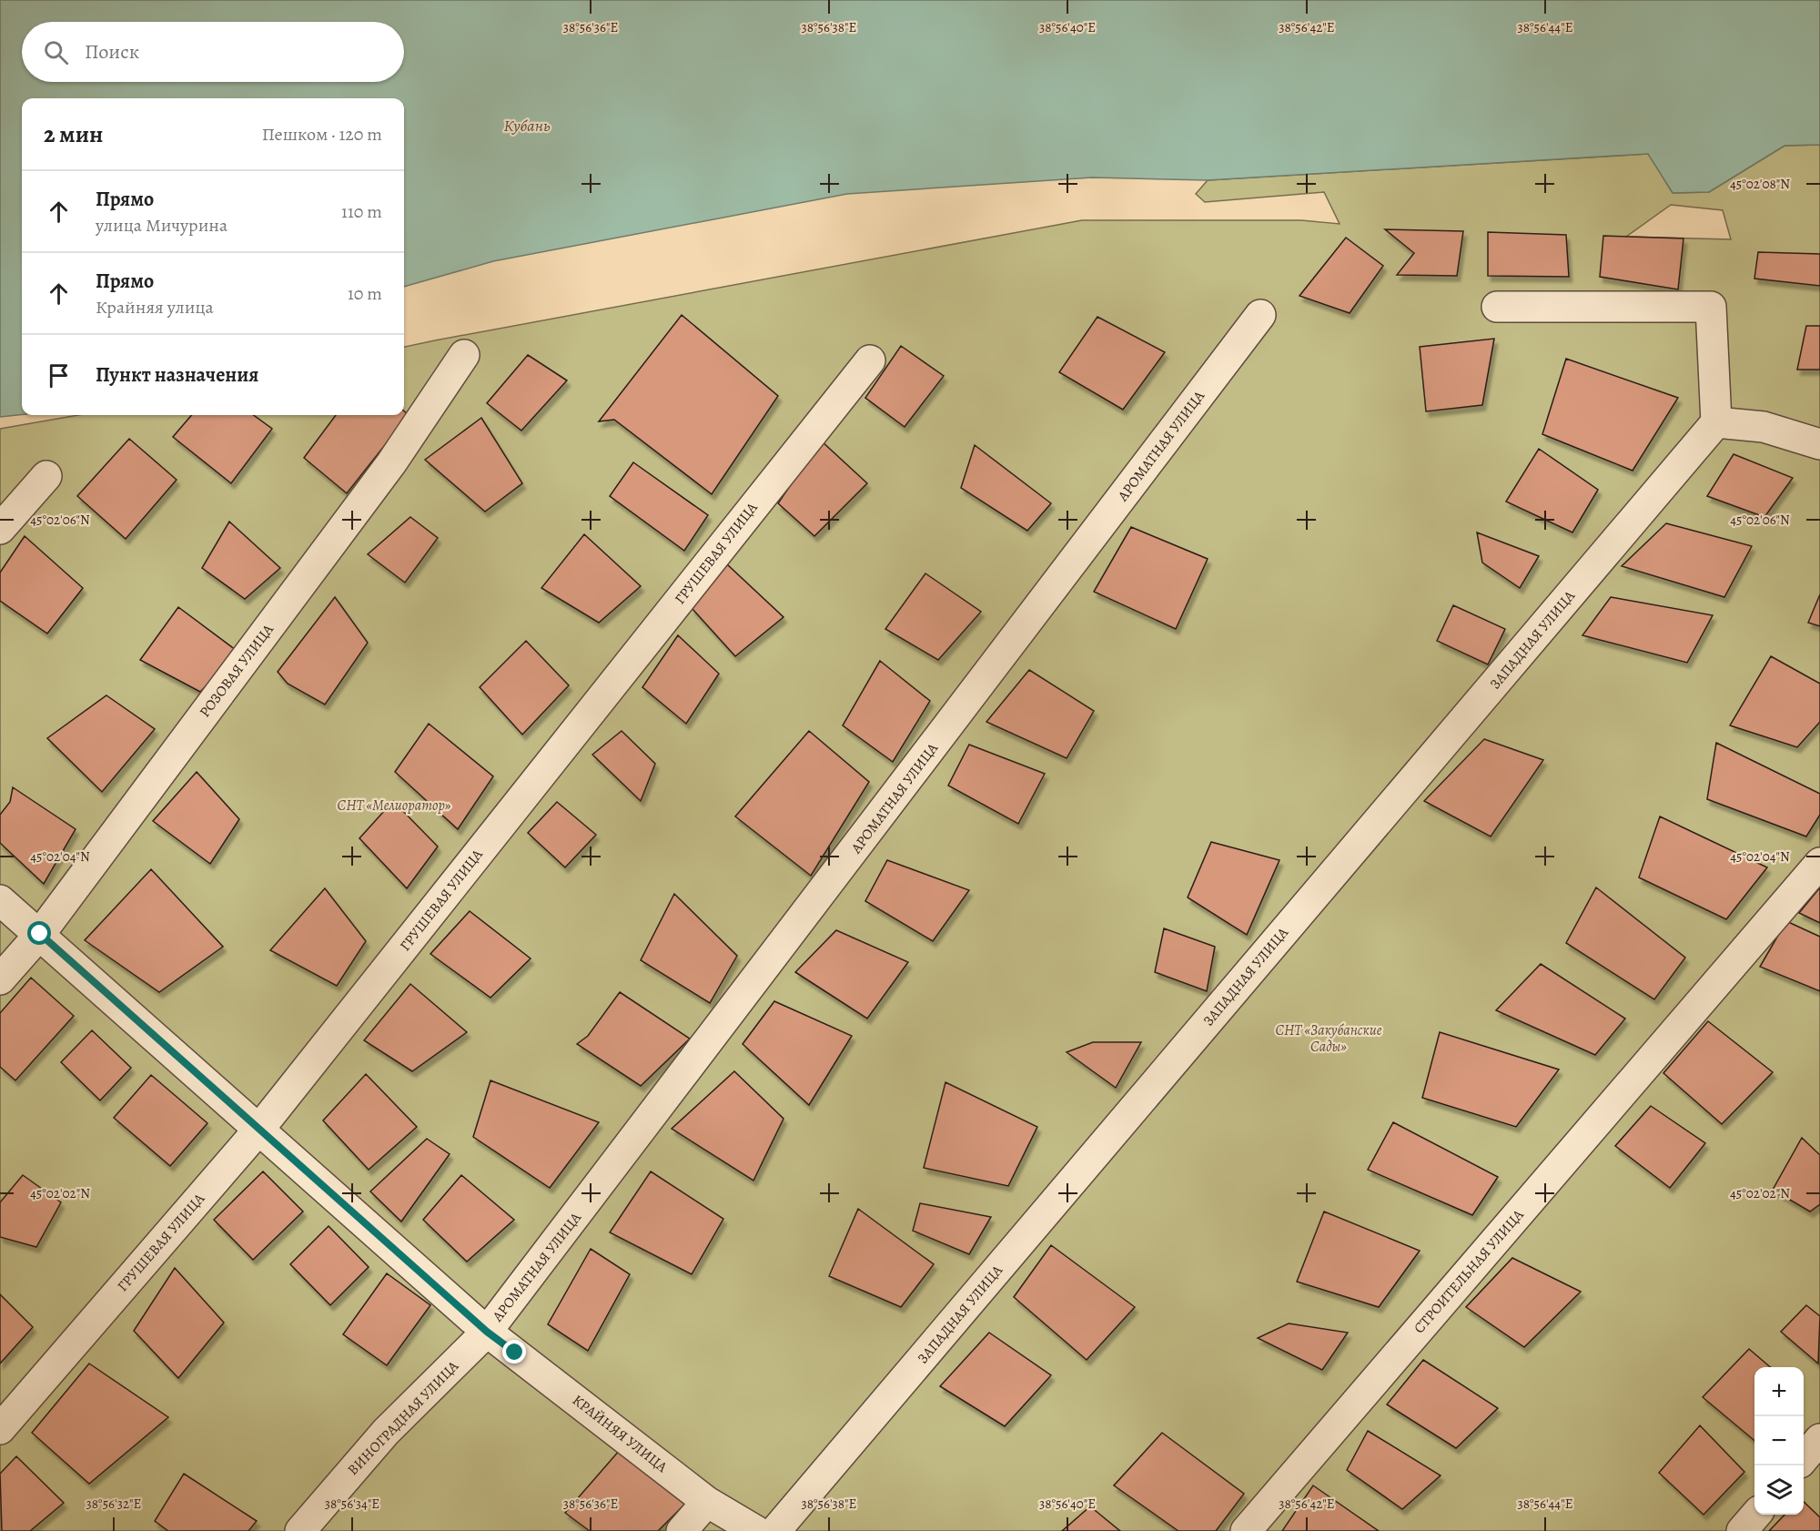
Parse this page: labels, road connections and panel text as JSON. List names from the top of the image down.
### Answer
{
  "streets": {
    "street": [
      "АРОМАТНАЯ УЛИЦА",
      "ГРУШЕВАЯ УЛИЦА",
      "ЗАПАДНАЯ УЛИЦА",
      "РОЗОВАЯ УЛИЦА",
      "СТРОИТЕЛЬНАЯ УЛИЦА",
      "ВИНОГРАДНАЯ УЛИЦА",
      "КРАЙНЯЯ УЛИЦА"
    ]
  },
  "crossings": [
    ["АРОМАТНАЯ УЛИЦА", "ВИНОГРАДНАЯ УЛИЦА"],
    ["АРОМАТНАЯ УЛИЦА", "КРАЙНЯЯ УЛИЦА"],
    ["ГРУШЕВАЯ УЛИЦА", "КРАЙНЯЯ УЛИЦА"],
    ["РОЗОВАЯ УЛИЦА", "КРАЙНЯЯ УЛИЦА"],
    ["ВИНОГРАДНАЯ УЛИЦА", "КРАЙНЯЯ УЛИЦА"]
  ],
  "water": ["Кубань"],
  "parks": ["СНТ «Мелиоратор»", "СНТ «Закубанские Сады»"],
  "page": {
    "search": "Поиск",
    "heading": ["2 мин", "Пешком · 120 m"],
    "list": [
      ["Прямо", "улица Мичурина", "110 m"],
      ["Прямо", "Крайняя улица", "10 m"],
      "Пункт назначения"
    ],
    "map_buttons": ["+", "−"]
  },
  "coordinates": [
    "38°56'36\"E",
    "38°56'38\"E",
    "38°56'40\"E",
    "38°56'42\"E",
    "38°56'44\"E",
    "45°02'08\"N",
    "45°02'06\"N",
    "45°02'04\"N",
    "45°02'02\"N",
    "38°56'32\"E",
    "38°56'34\"E"
  ]
}
